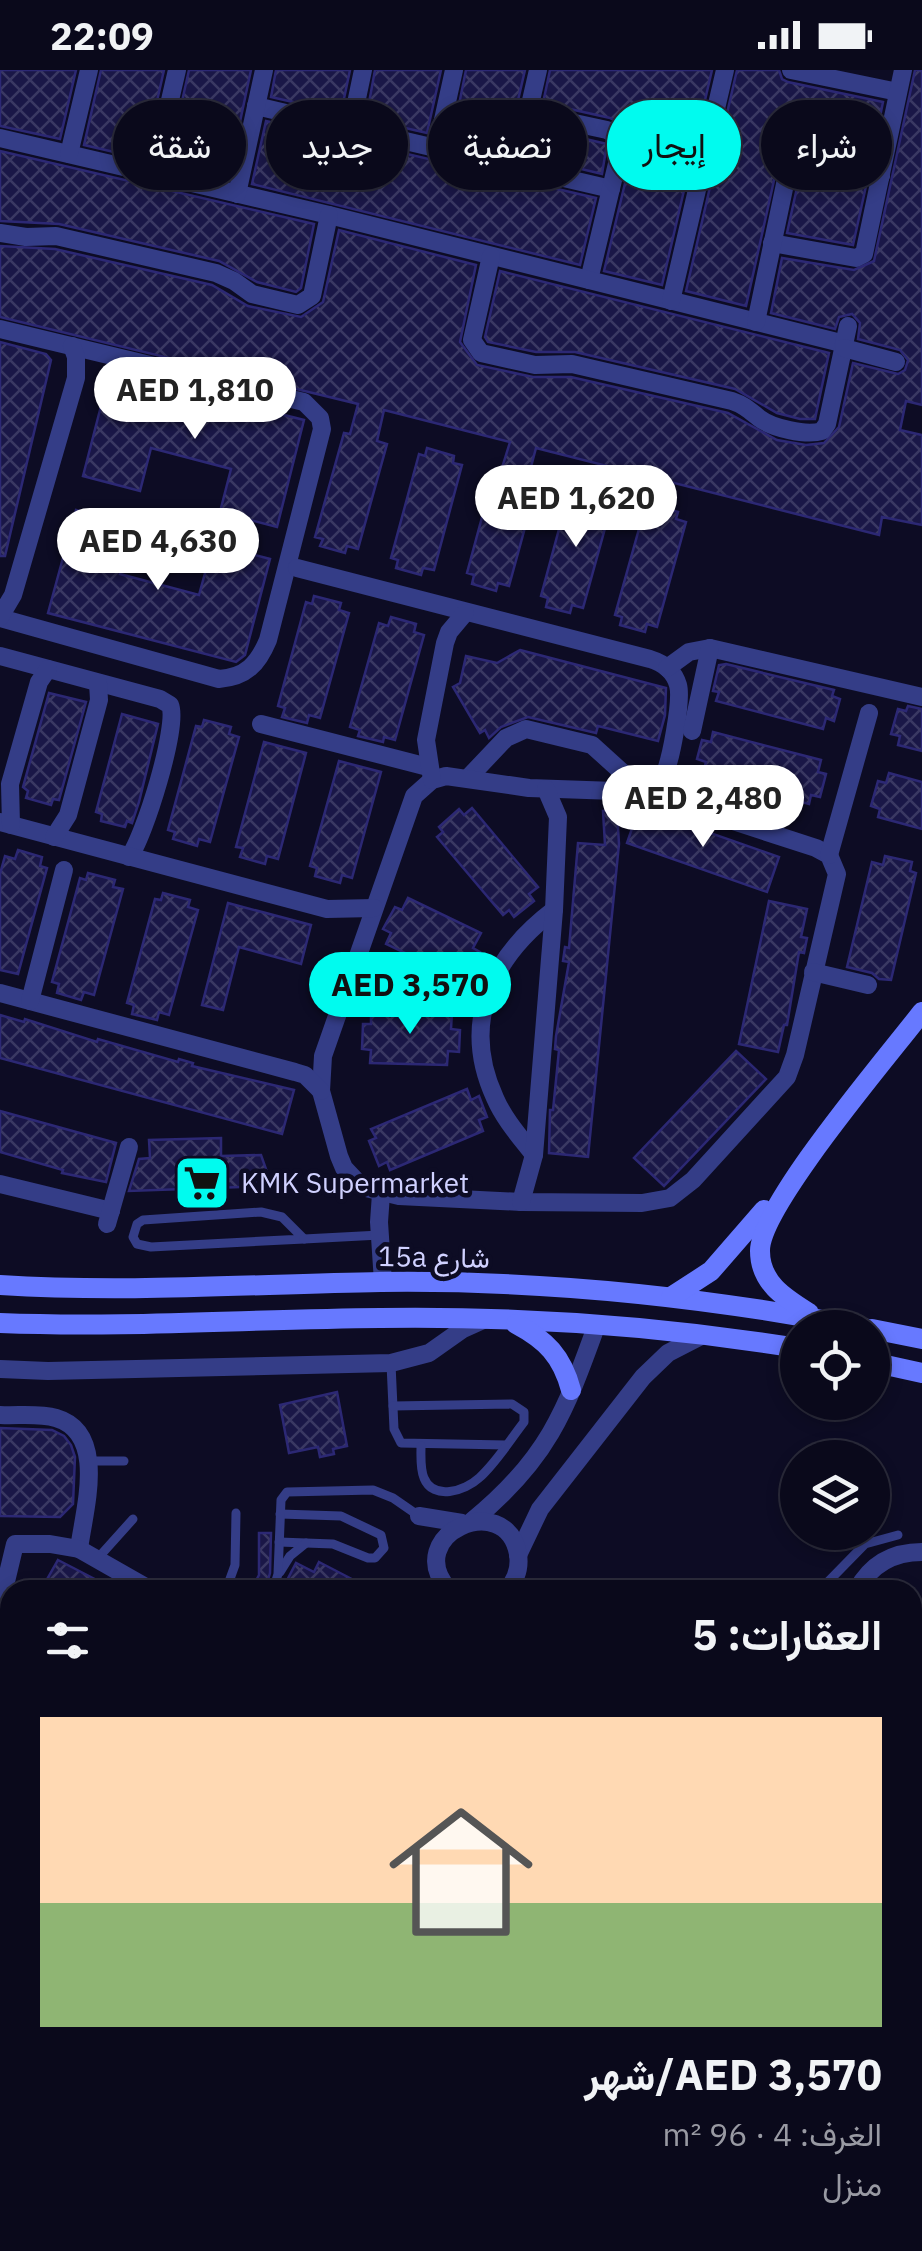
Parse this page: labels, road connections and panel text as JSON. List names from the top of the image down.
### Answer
{
  "streets": {
    "main road": ["15a شارع"]
  },
  "places": {
    "supermarket": ["KMK Supermarket"]
  },
  "page": {
    "status": "22:09",
    "chip": [
      "شراء",
      "إيجار",
      "تصفية",
      "جديد",
      "شقة"
    ],
    "price": [
      "AED 1,810",
      "AED 1,620",
      "AED 4,630",
      "AED 2,480",
      "AED 3,570"
    ],
    "heading": "العقارات: 5",
    "list": [
      {
        "name": "AED 3,570/شهر",
        "note": "الغرف: 4 · 96 m² · منزل"
      }
    ]
  }
}
